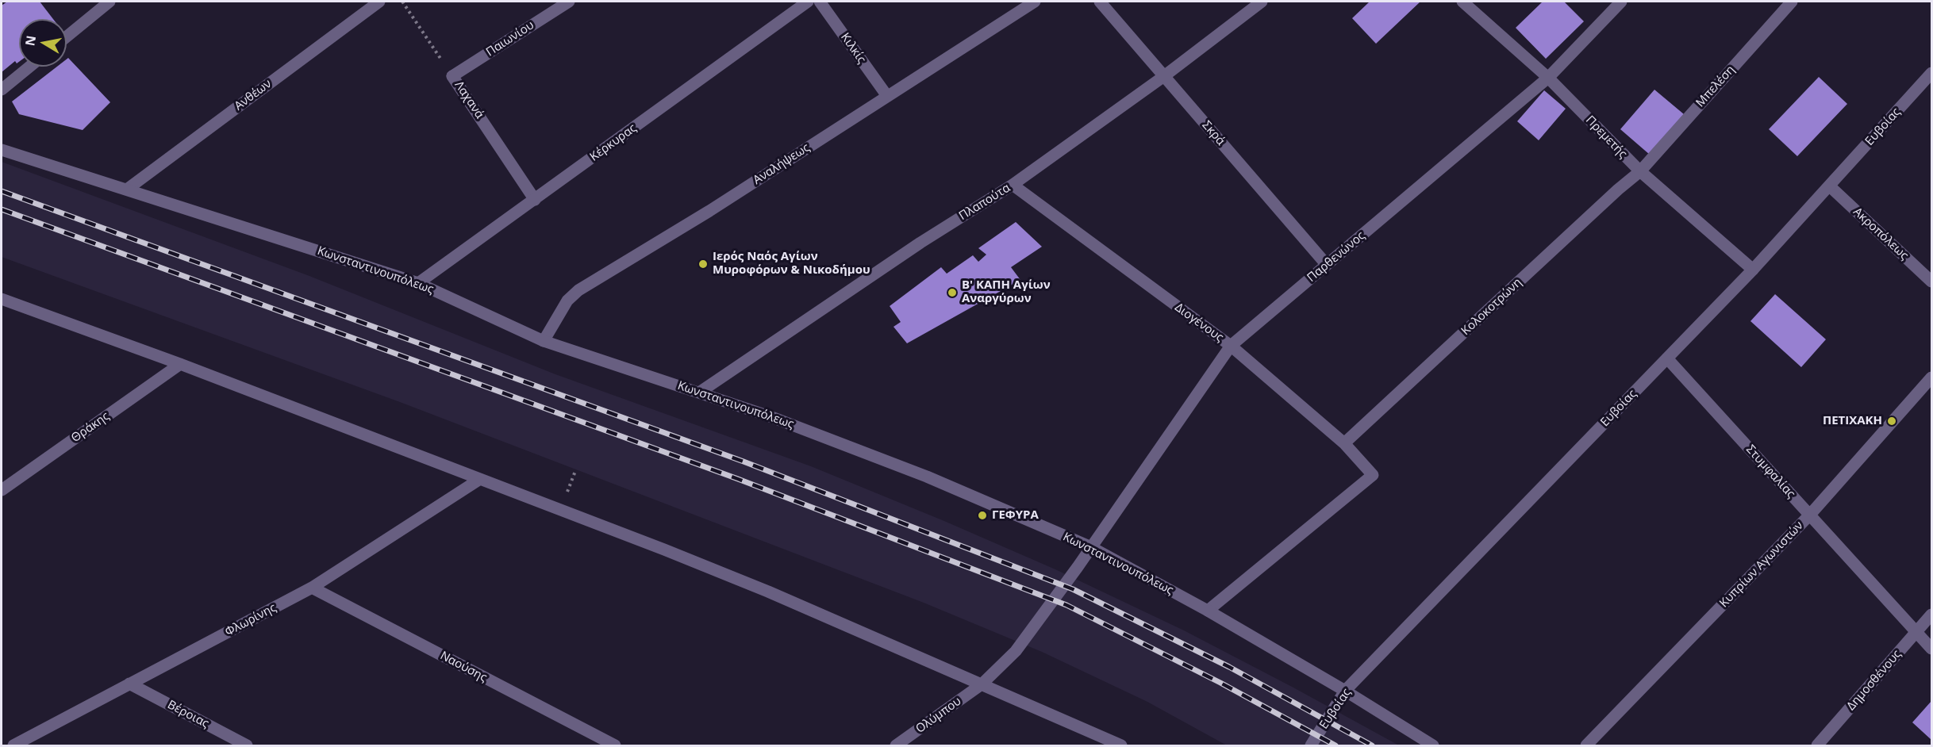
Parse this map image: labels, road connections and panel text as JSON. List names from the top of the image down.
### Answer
{
  "streets": {
    "street": [
      "Παιωνίου",
      "Κιλκίς",
      "Μπελέση",
      "Ανθέων",
      "Λαχανά",
      "Ευβοίας",
      "Σκρά",
      "Πρεμετής",
      "Κέρκυρας",
      "Αναλήψεως",
      "Πλαπούτα",
      "Ακροπόλεως",
      "Παρθενώνος",
      "Κωνσταντινουπόλεως",
      "Κολοκοτρώνη",
      "Διογένους",
      "Θράκης",
      "Στυμφαλίας",
      "Κυπρίων Αγωνιστών",
      "Φλωρίνης",
      "Ναούσης",
      "Δημοσθένους",
      "Βέροιας",
      "Ολύμπου"
    ]
  },
  "crossings": [
    ["Παιωνίου", "Λαχανά"],
    ["Κιλκίς", "Αναλήψεως"],
    ["Μπελέση", "Πρεμετής"],
    ["Μπελέση", "Κολοκοτρώνη"],
    ["Ανθέων", "Κωνσταντινουπόλεως"],
    ["Λαχανά", "Κέρκυρας"],
    ["Ευβοίας", "Πρεμετής"],
    ["Ευβοίας", "Ακροπόλεως"],
    ["Ευβοίας", "Κωνσταντινουπόλεως"],
    ["Ευβοίας", "Στυμφαλίας"],
    ["Σκρά", "Πλαπούτα"],
    ["Σκρά", "Παρθενώνος"],
    ["Πρεμετής", "Παρθενώνος"],
    ["Πρεμετής", "Κολοκοτρώνη"],
    ["Κέρκυρας", "Κωνσταντινουπόλεως"],
    ["Αναλήψεως", "Κωνσταντινουπόλεως"],
    ["Πλαπούτα", "Κωνσταντινουπόλεως"],
    ["Πλαπούτα", "Διογένους"],
    ["Παρθενώνος", "Κωνσταντινουπόλεως"],
    ["Παρθενώνος", "Διογένους"],
    ["Παρθενώνος", "Ολύμπου"],
    ["Κωνσταντινουπόλεως", "Διογένους"],
    ["Κωνσταντινουπόλεως", "Ολύμπου"],
    ["Κολοκοτρώνη", "Διογένους"],
    ["Στυμφαλίας", "Κυπρίων Αγωνιστών"],
    ["Στυμφαλίας", "Δημοσθένους"],
    ["Φλωρίνης", "Ναούσης"],
    ["Φλωρίνης", "Βέροιας"]
  ],
  "places": [
    "Ιερός Ναός Αγίων Μυροφόρων & Νικοδήμου",
    "Β' ΚΑΠΗ Αγίων Αναργύρων",
    "ΠΕΤΙΧΑΚΗ",
    "ΓΕΦΥΡΑ"
  ],
  "north": "left"
}
